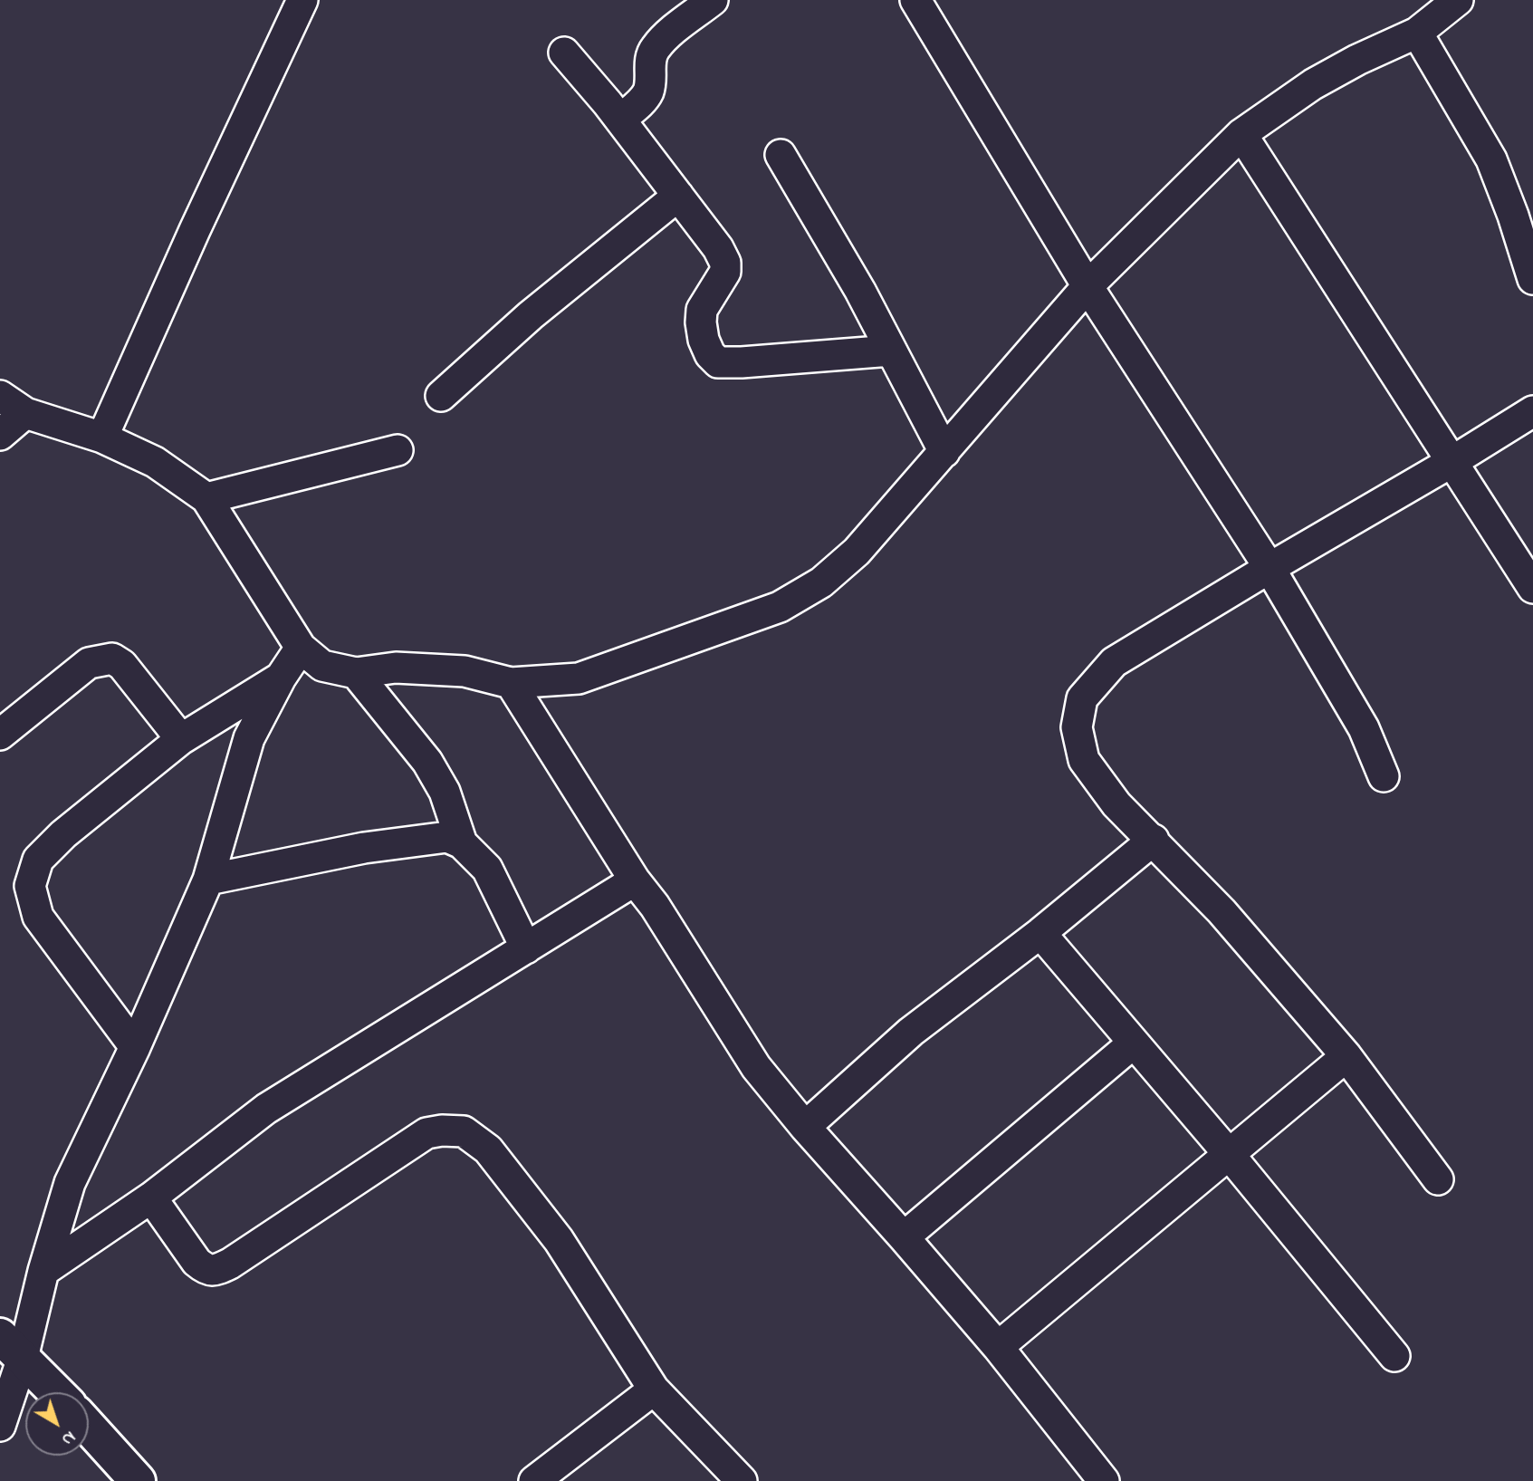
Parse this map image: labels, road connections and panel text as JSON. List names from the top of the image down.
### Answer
{
  "north": "bottom right"
}
